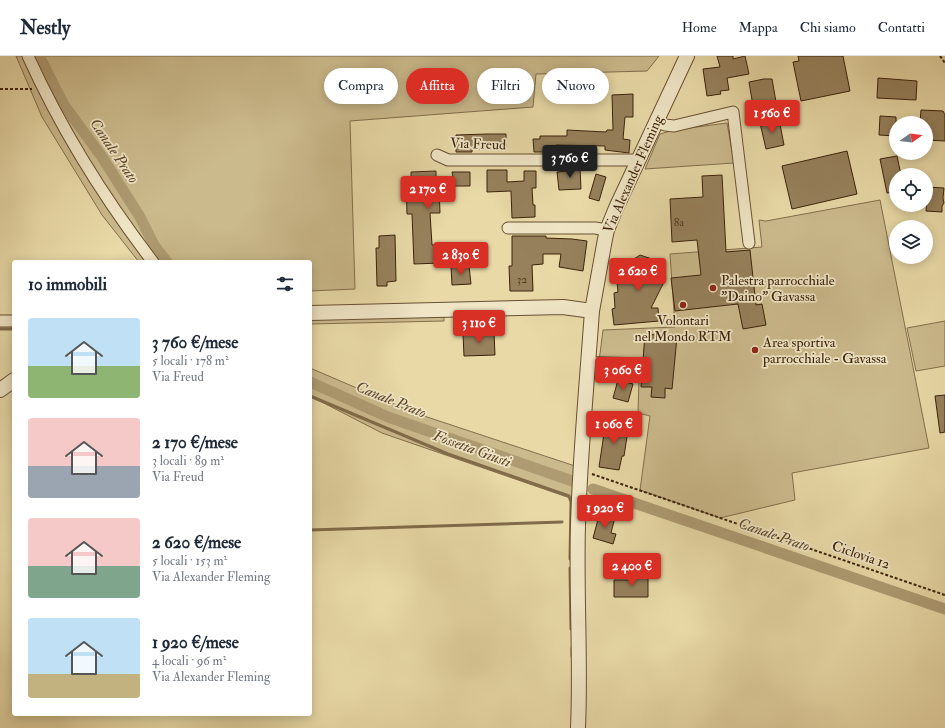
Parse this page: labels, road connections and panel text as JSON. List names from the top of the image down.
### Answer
{
  "streets": {
    "street": ["Via Freud", "Via Alexander Fleming"],
    "path": ["Ciclovia 12"]
  },
  "crossings": [
    ["Via Freud", "Via Alexander Fleming"]
  ],
  "water": ["Canale Prato", "Fossetta Giusti"],
  "places": ["Palestra parrocchiale \"Daino\" Gavassa", "Volontari nel Mondo RTM", "Area sportiva parrocchiale - Gavassa"],
  "house_numbers": ["8a", "32"],
  "north": "right",
  "page": {
    "header": "Nestly",
    "nav": [
      "Home",
      "Mappa",
      "Chi siamo",
      "Contatti"
    ],
    "chip": [
      "Compra",
      "Affitta",
      "Filtri",
      "Nuovo"
    ],
    "price": [
      "1 560 €",
      "3 760 €",
      "2 170 €",
      "2 830 €",
      "2 620 €",
      "3 110 €",
      "3 060 €",
      "1 060 €",
      "1 920 €",
      "2 400 €"
    ],
    "heading": "10 immobili",
    "list": [
      {
        "name": "3 760 €/mese",
        "note": "5 locali · 178 m² · Via Freud"
      },
      {
        "name": "2 170 €/mese",
        "note": "3 locali · 89 m² · Via Freud"
      },
      {
        "name": "2 620 €/mese",
        "note": "5 locali · 153 m² · Via Alexander Fleming"
      },
      {
        "name": "1 920 €/mese",
        "note": "4 locali · 96 m² · Via Alexander Fleming"
      }
    ]
  }
}
